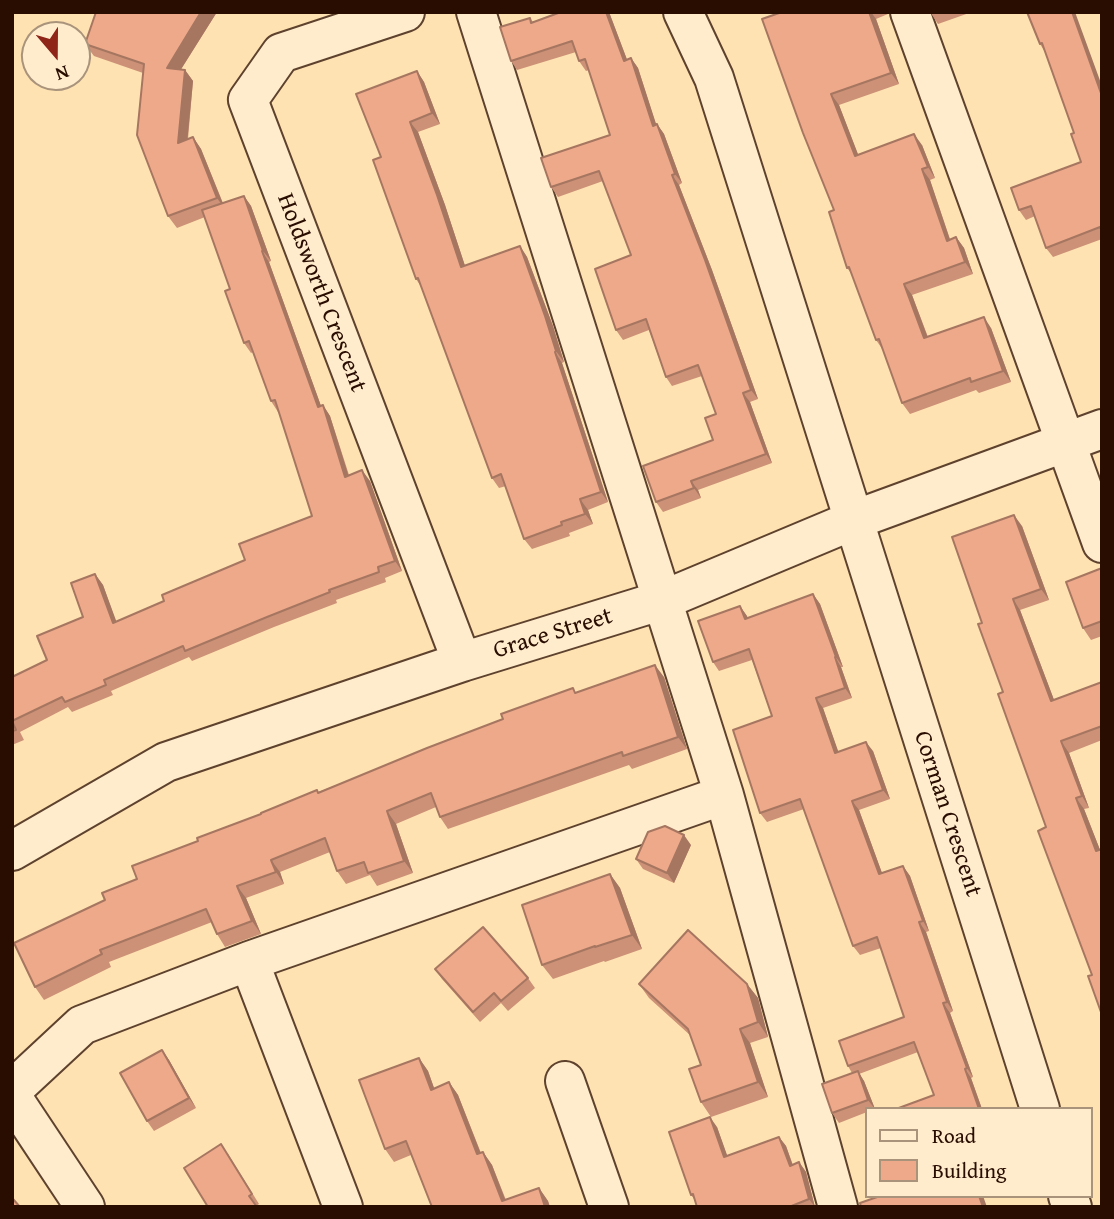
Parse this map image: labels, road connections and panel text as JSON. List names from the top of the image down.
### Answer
{
  "streets": {
    "street": ["Holdsworth Crescent", "Grace Street", "Corman Crescent"]
  },
  "crossings": [
    ["Holdsworth Crescent", "Grace Street"],
    ["Grace Street", "Corman Crescent"]
  ],
  "legend": ["Road", "Building"],
  "north": "bottom"
}
